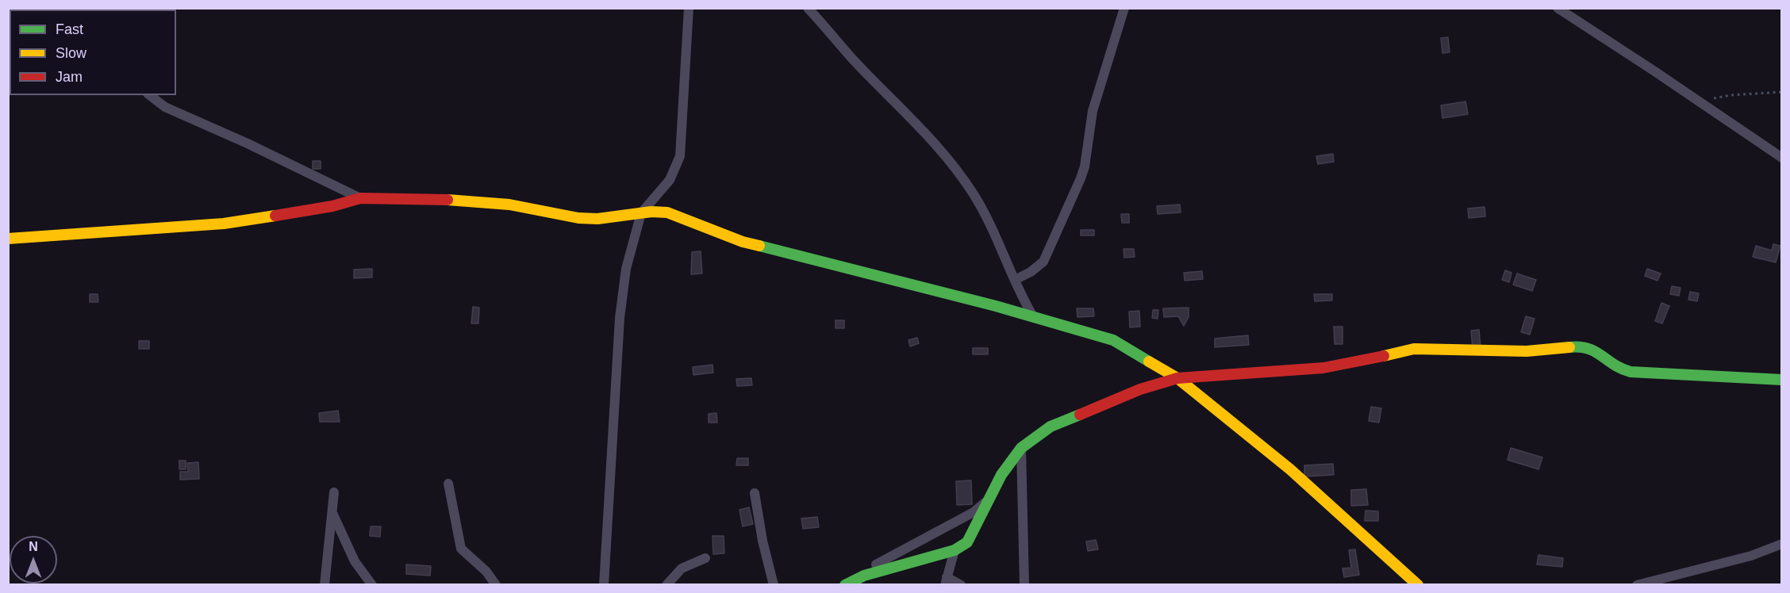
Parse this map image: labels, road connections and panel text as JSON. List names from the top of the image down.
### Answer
{
  "legend": ["Fast", "Slow", "Jam"],
  "north": "top"
}
